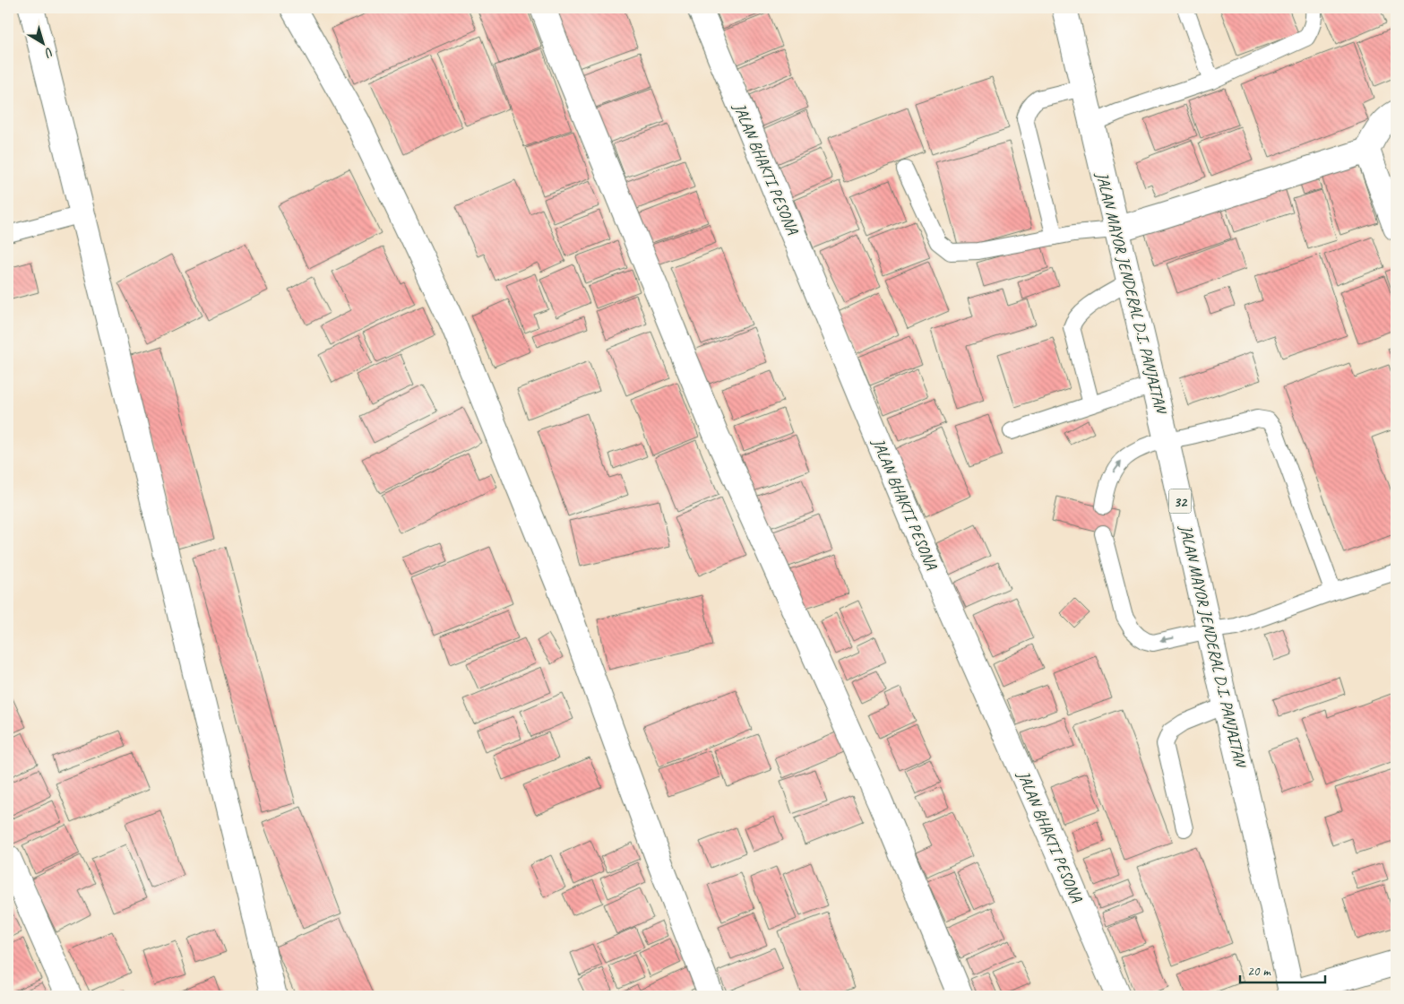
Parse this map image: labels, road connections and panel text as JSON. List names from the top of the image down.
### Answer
{
  "streets": {
    "main road": ["JALAN BHAKTI PESONA", "JALAN MAYOR JENDERAL D.I. PANJAITAN", "32"]
  },
  "scale_bar": "20 m",
  "north": "bottom right"
}
